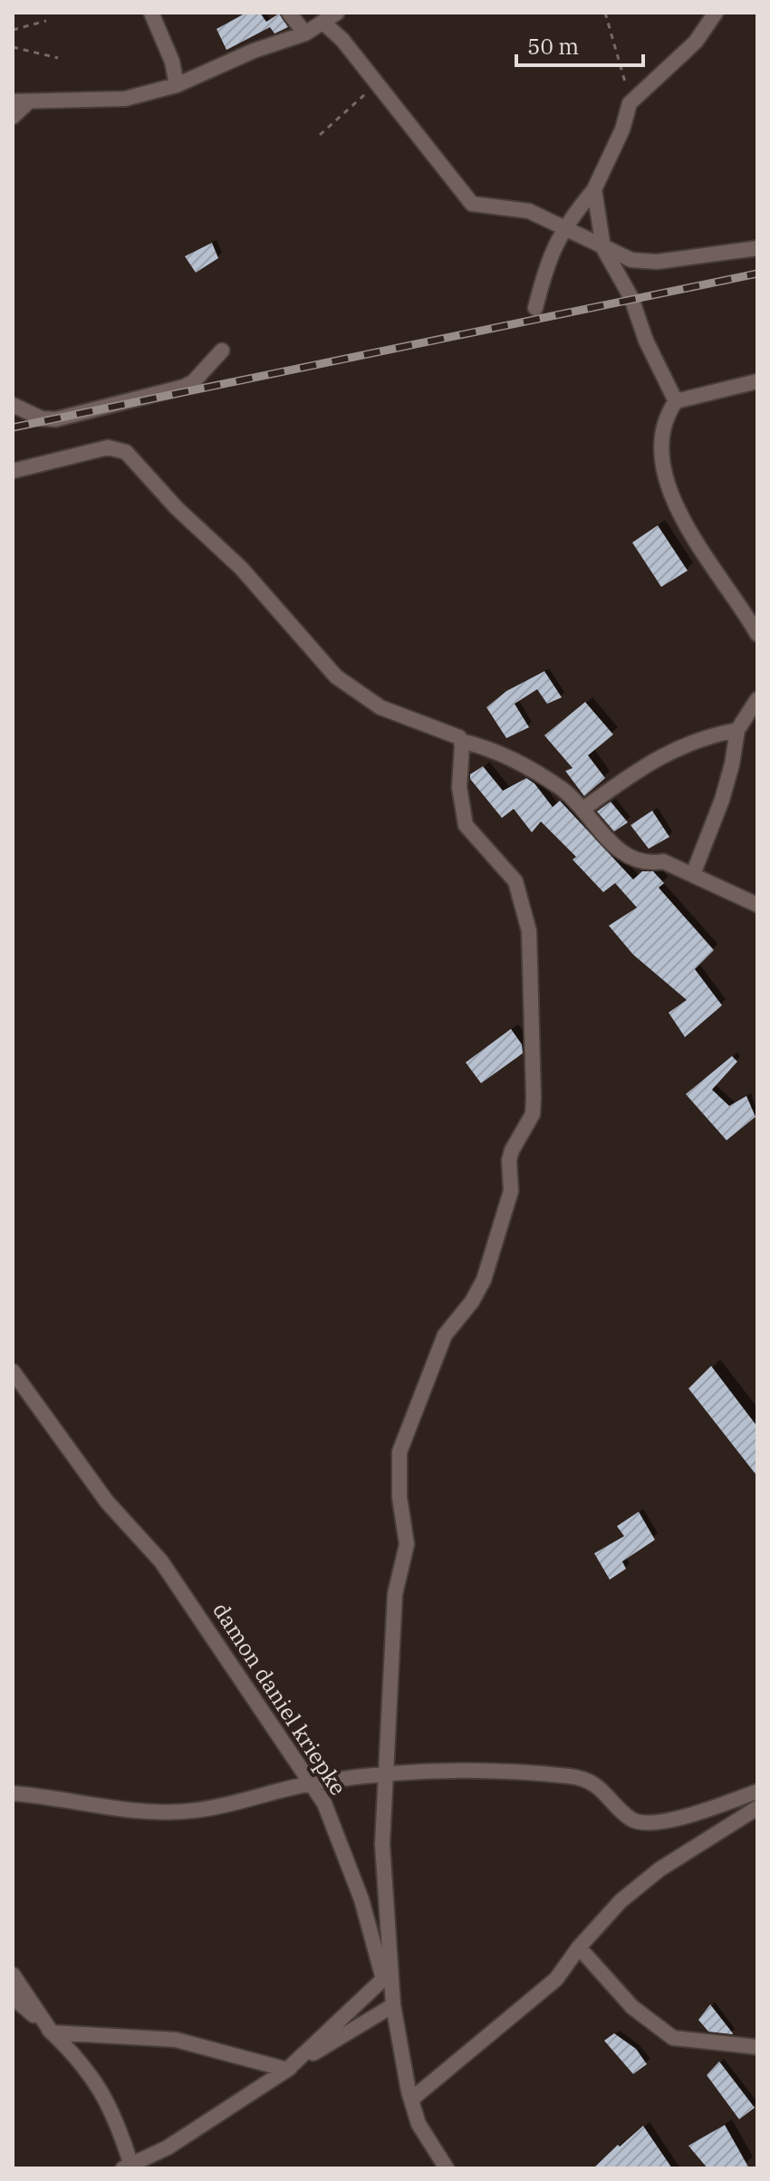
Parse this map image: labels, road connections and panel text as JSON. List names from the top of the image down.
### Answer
{
  "streets": {
    "street": ["damon daniel kriepke"]
  },
  "scale_bar": "50 m"
}
